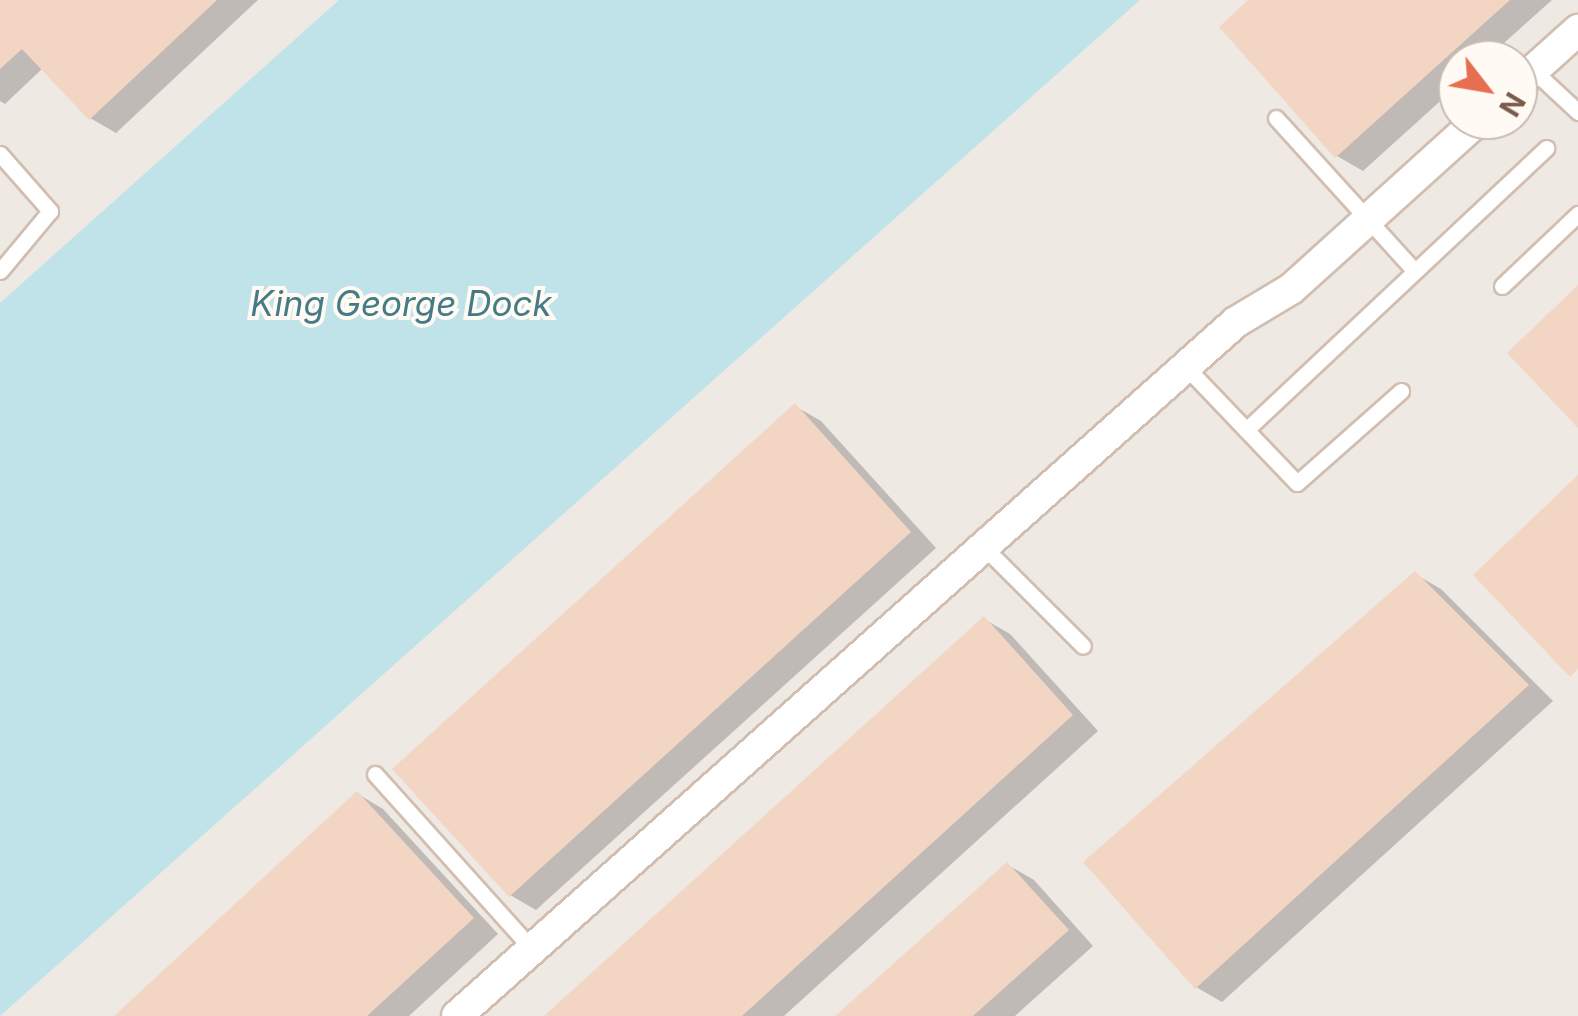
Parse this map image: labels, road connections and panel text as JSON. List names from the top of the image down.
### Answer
{
  "water": ["King George Dock"],
  "north": "bottom right"
}
